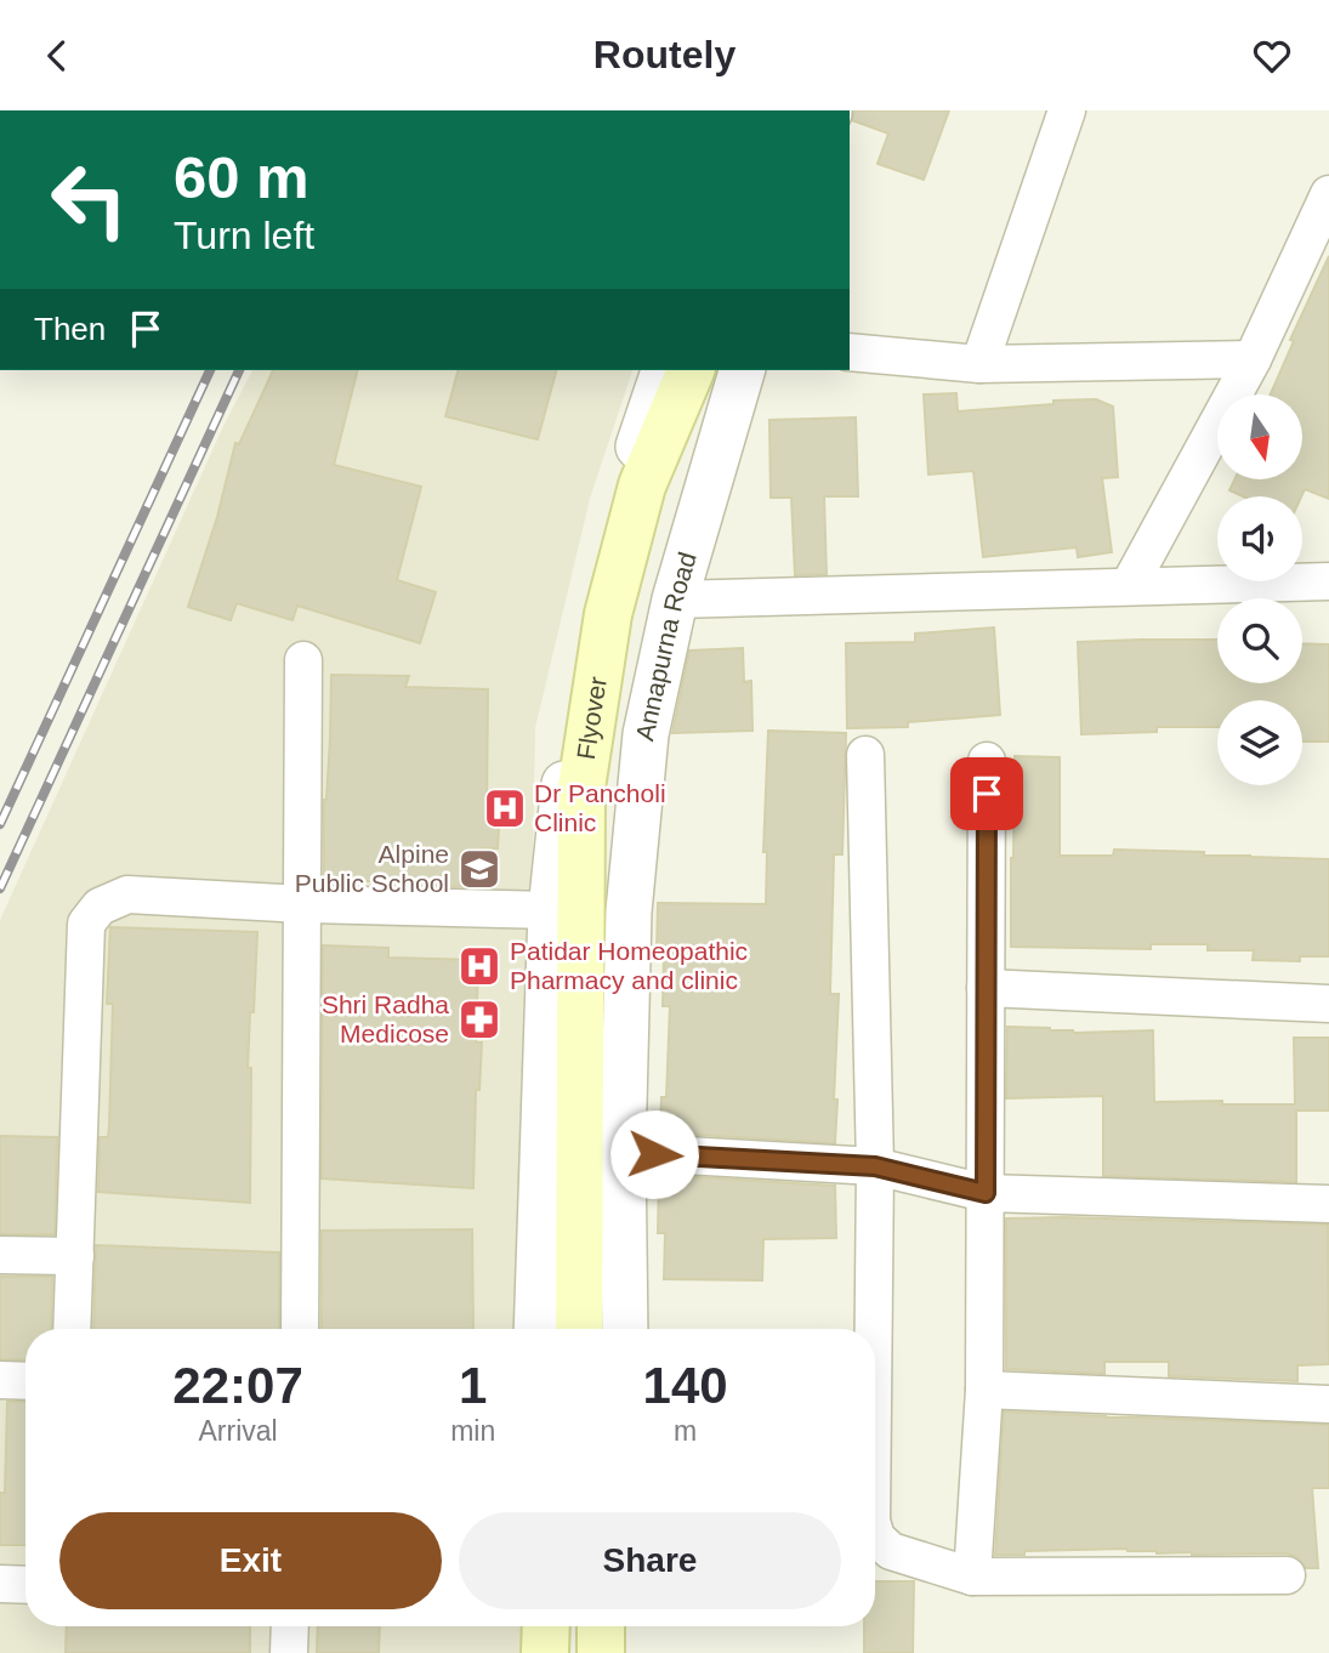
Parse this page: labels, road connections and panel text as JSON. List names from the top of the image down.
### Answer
{
  "streets": {
    "main road": ["Flyover"],
    "street": ["Annapurna Road"]
  },
  "places": {
    "hospital": ["Dr Pancholi Clinic", "Patidar Homeopathic Pharmacy and clinic"],
    "school or university": ["Alpine Public School"],
    "pharmacy": ["Shri Radha Medicose"]
  },
  "north": "bottom",
  "page": {
    "header": "Routely",
    "turn": ["60 m", "Turn left"],
    "then": "Then",
    "eta": [
      "22:07",
      "Arrival",
      "1",
      "min",
      "140",
      "m"
    ],
    "buttons": ["Exit", "Share"]
  }
}
